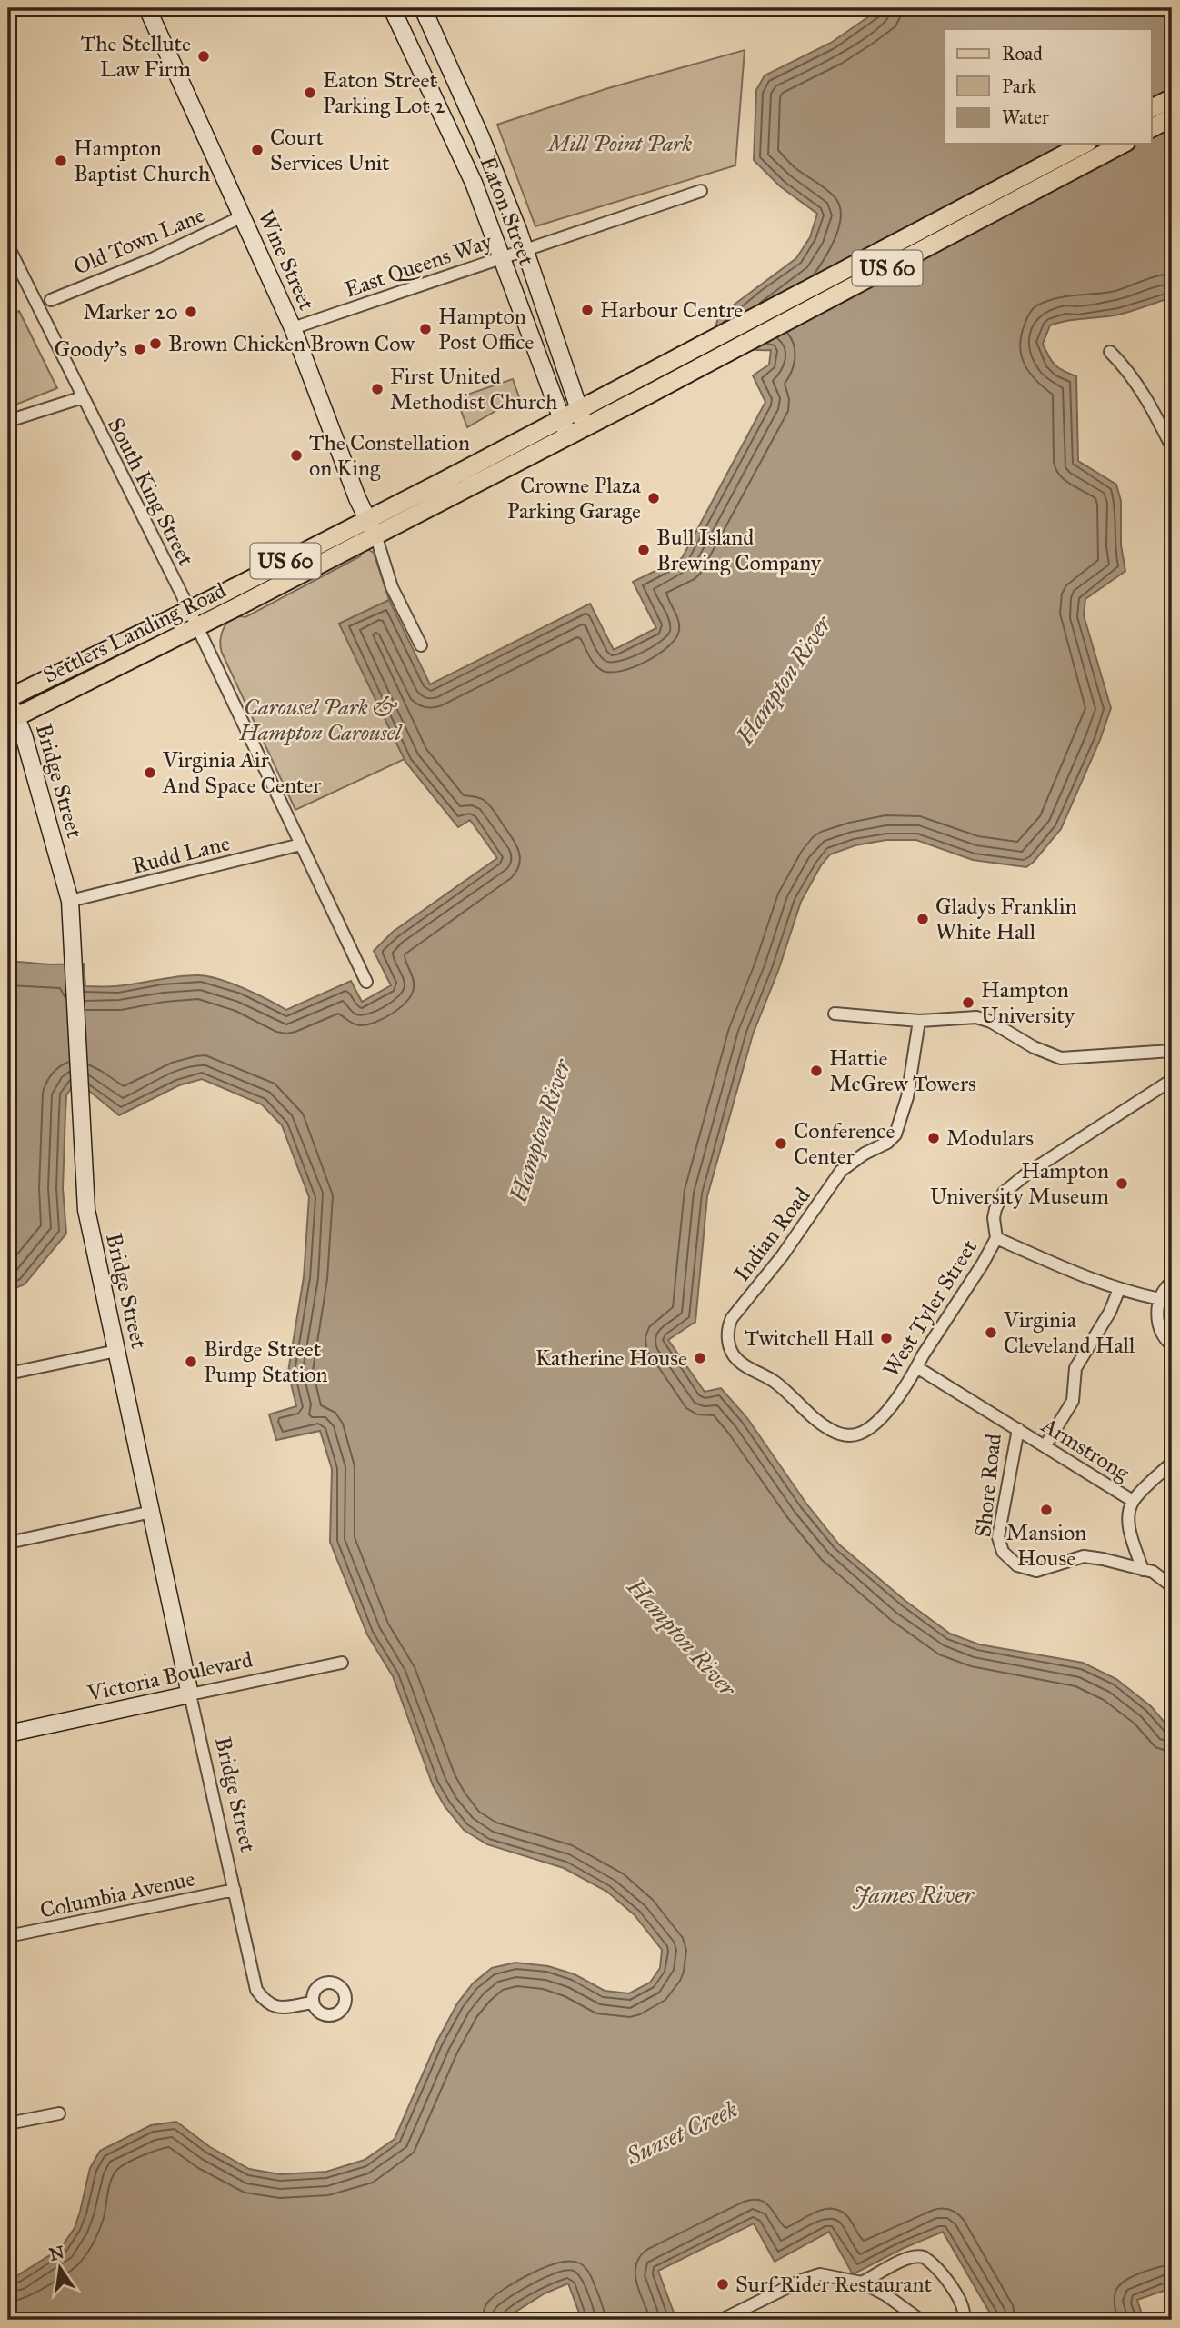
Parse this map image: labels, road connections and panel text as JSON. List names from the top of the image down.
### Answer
{
  "streets": {
    "main road": ["US 60", "Settlers Landing Road"],
    "street": [
      "Eaton Street",
      "Old Town Lane",
      "Wine Street",
      "East Queens Way",
      "South King Street",
      "Bridge Street",
      "Rudd Lane",
      "Indian Road",
      "West Tyler Street",
      "Armstrong",
      "Shore Road",
      "Victoria Boulevard",
      "Columbia Avenue"
    ]
  },
  "crossings": [
    ["Eaton Street", "East Queens Way"],
    ["Eaton Street", "Settlers Landing Road"],
    ["Old Town Lane", "Wine Street"],
    ["Wine Street", "East Queens Way"],
    ["Wine Street", "Settlers Landing Road"],
    ["South King Street", "Settlers Landing Road"],
    ["South King Street", "Rudd Lane"],
    ["Settlers Landing Road", "Bridge Street"],
    ["Bridge Street", "Rudd Lane"],
    ["Bridge Street", "Victoria Boulevard"],
    ["Bridge Street", "Columbia Avenue"],
    ["Indian Road", "West Tyler Street"],
    ["West Tyler Street", "Shore Road"],
    ["Armstrong", "Shore Road"]
  ],
  "water": ["Hampton River", "James River", "Sunset Creek"],
  "parks": ["Mill Point Park", "Carousel Park & Hampton Carousel"],
  "places": [
    "The Stellute Law Firm",
    "Eaton Street Parking Lot 2",
    "Court Services Unit",
    "Hampton Baptist Church",
    "Harbour Centre",
    "Marker 20",
    "Hampton Post Office",
    "Brown Chicken Brown Cow",
    "Goody's",
    "First United Methodist Church",
    "The Constellation on King",
    "Crowne Plaza Parking Garage",
    "Bull Island Brewing Company",
    "Virginia Air And Space Center",
    "Gladys Franklin White Hall",
    "Hampton University",
    "Hattie McGrew Towers",
    "Modulars",
    "Conference Center",
    "Hampton University Museum",
    "Virginia Cleveland Hall",
    "Twitchell Hall",
    "Katherine House",
    "Birdge Street Pump Station",
    "Mansion House",
    "Surf Rider Restaurant"
  ],
  "legend": ["Road", "Park", "Water"],
  "north": "top"
}
